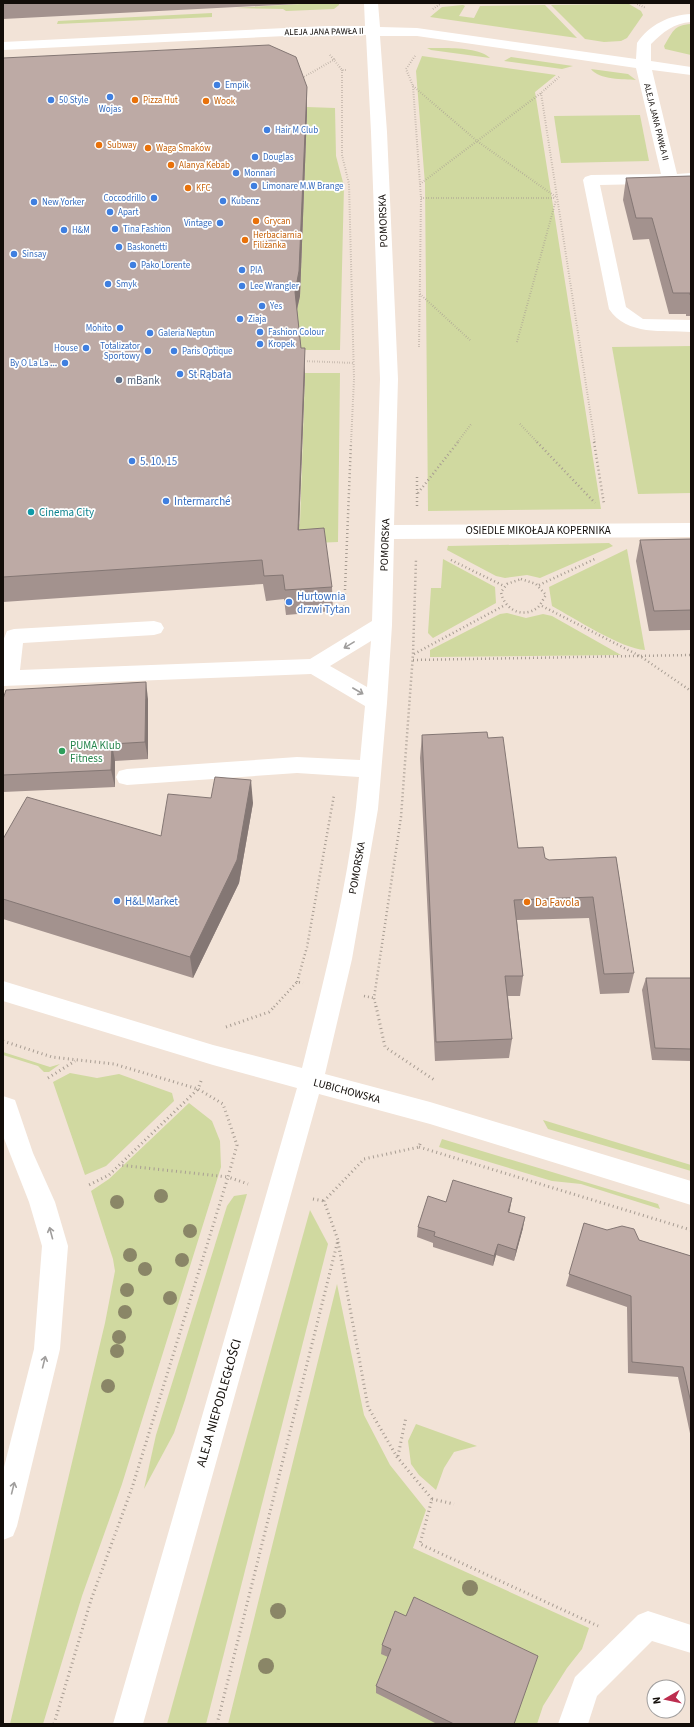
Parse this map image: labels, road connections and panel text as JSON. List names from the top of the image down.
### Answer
{
  "streets": {
    "street": [
      "ALEJA JANA PAWŁA II",
      "POMORSKA",
      "OSIEDLE MIKOŁAJA KOPERNIKA",
      "LUBICHOWSKA",
      "ALEJA NIEPODLEGŁOŚCI"
    ]
  },
  "crossings": [
    ["ALEJA JANA PAWŁA II", "POMORSKA"],
    ["POMORSKA", "OSIEDLE MIKOŁAJA KOPERNIKA"],
    ["POMORSKA", "LUBICHOWSKA"],
    ["POMORSKA", "ALEJA NIEPODLEGŁOŚCI"],
    ["LUBICHOWSKA", "ALEJA NIEPODLEGŁOŚCI"]
  ],
  "places": [
    "Empik",
    "Wojas",
    "50 Style",
    "Pizza Hut",
    "Wook",
    "Hair M Club",
    "Subway",
    "Waga Smaków",
    "Douglas",
    "Alanya Kebab",
    "Monnari",
    "Limonare M.W Brange",
    "KFC",
    "Coccodrillo",
    "Kubenz",
    "New Yorker",
    "Apart",
    "Grycan",
    "Vintage",
    "Tina Fashion",
    "H&M",
    "Herbaciarnia Filiżanka",
    "Baskonetti",
    "Sinsay",
    "Pako Lorente",
    "PIA",
    "Smyk",
    "Lee Wrangler",
    "Yes",
    "Ziaja",
    "Mohito",
    "Fashion Colour",
    "Galeria Neptun",
    "Kropek",
    "House",
    "Totalizator Sportowy",
    "Paris Optique",
    "By O La La ...",
    "St Rąbała",
    "mBank",
    "5. 10. 15",
    "Intermarché",
    "Cinema City",
    "Hurtownia drzwi Tytan",
    "PUMA Klub Fitness",
    "H&L Market",
    "Da Favola"
  ],
  "north": "left"
}
